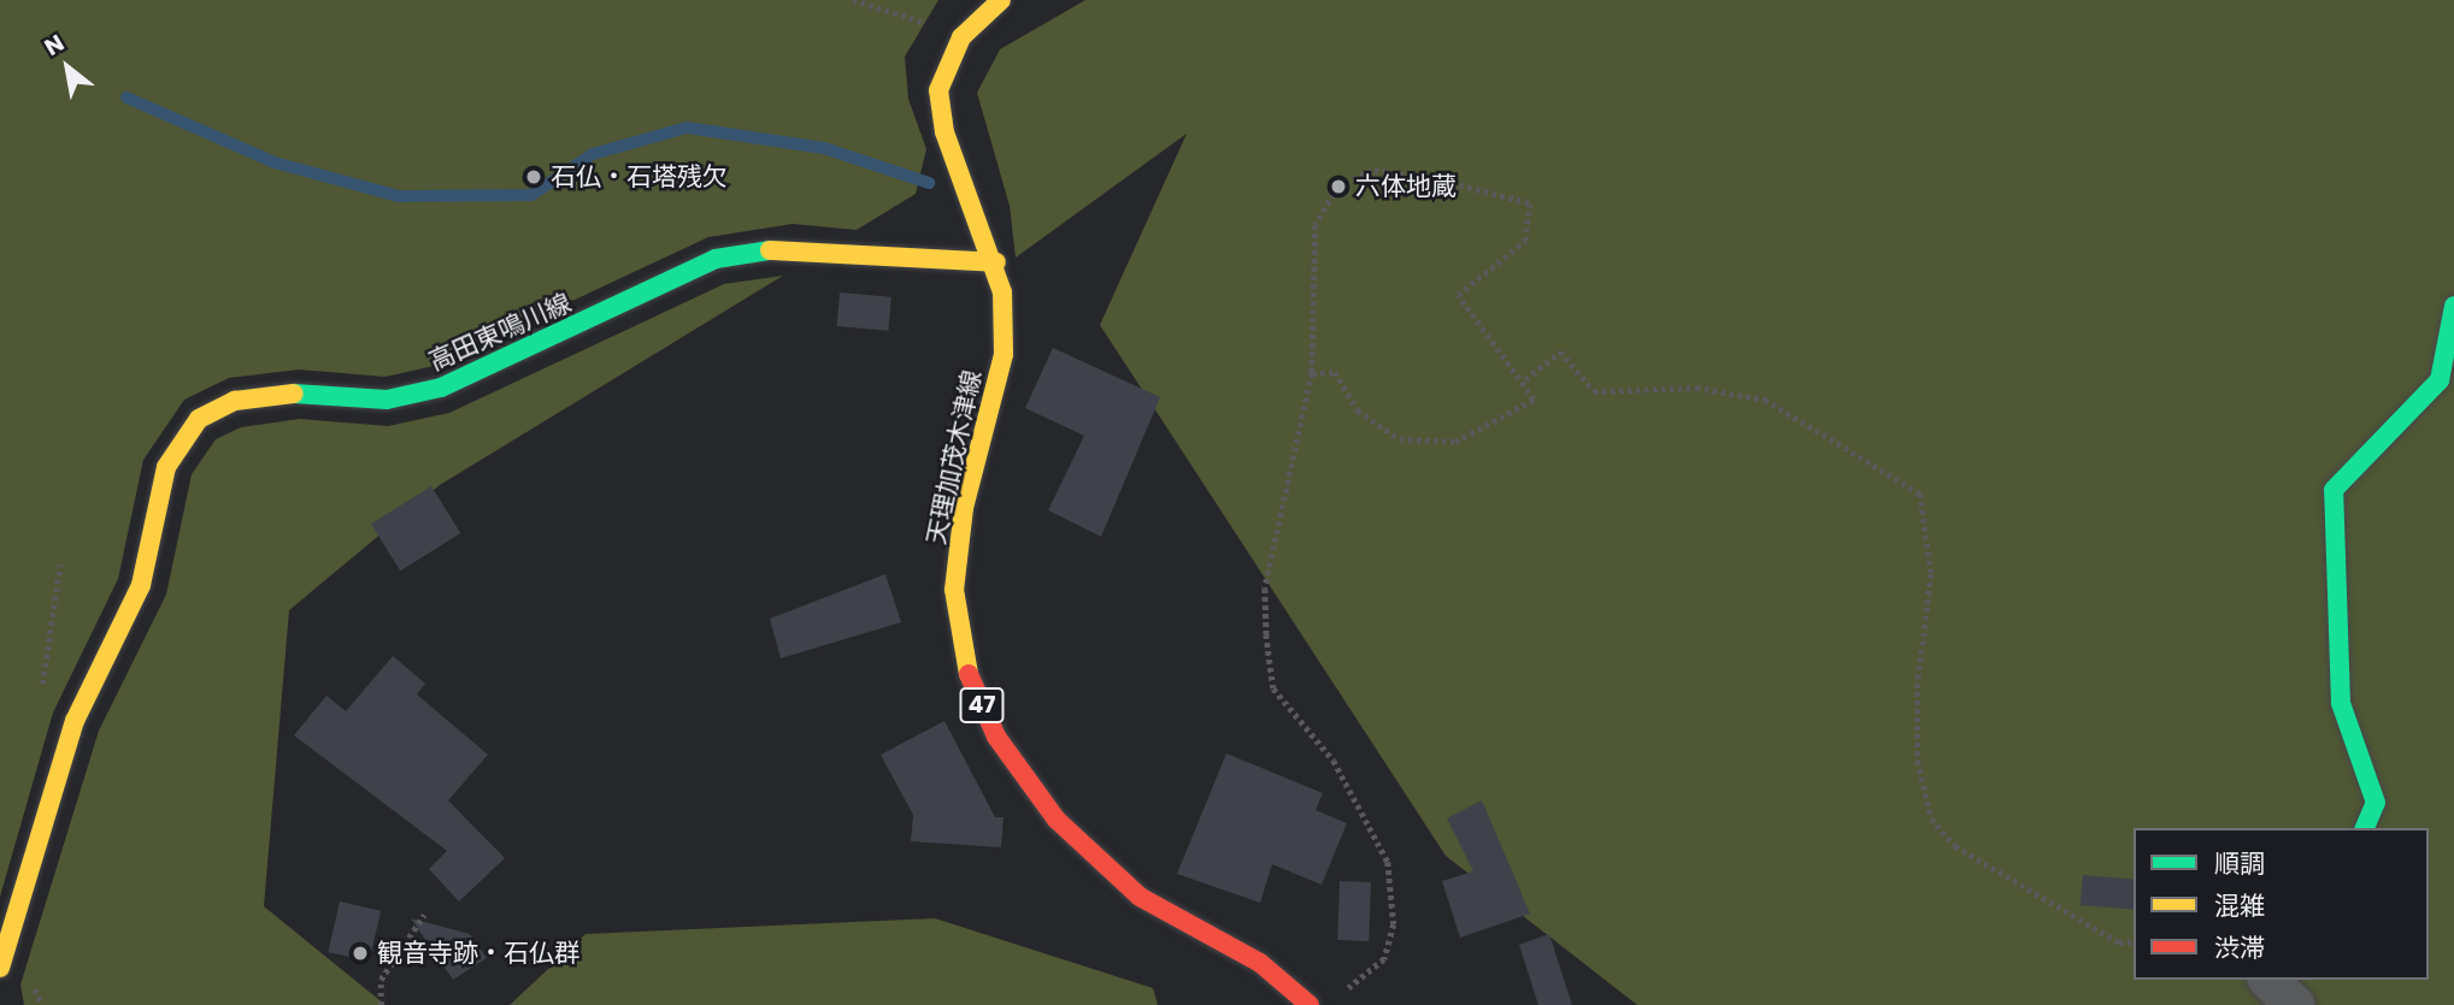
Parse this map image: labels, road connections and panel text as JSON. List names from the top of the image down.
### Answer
{
  "streets": {
    "main road": ["高田東鳴川線", "天理加茂木津線", "47"]
  },
  "crossings": [
    ["高田東鳴川線", "天理加茂木津線"]
  ],
  "places": ["石仏・石塔残欠", "六体地蔵", "観音寺跡・石仏群"],
  "legend": ["順調", "混雑", "渋滞"],
  "north": "top left"
}
